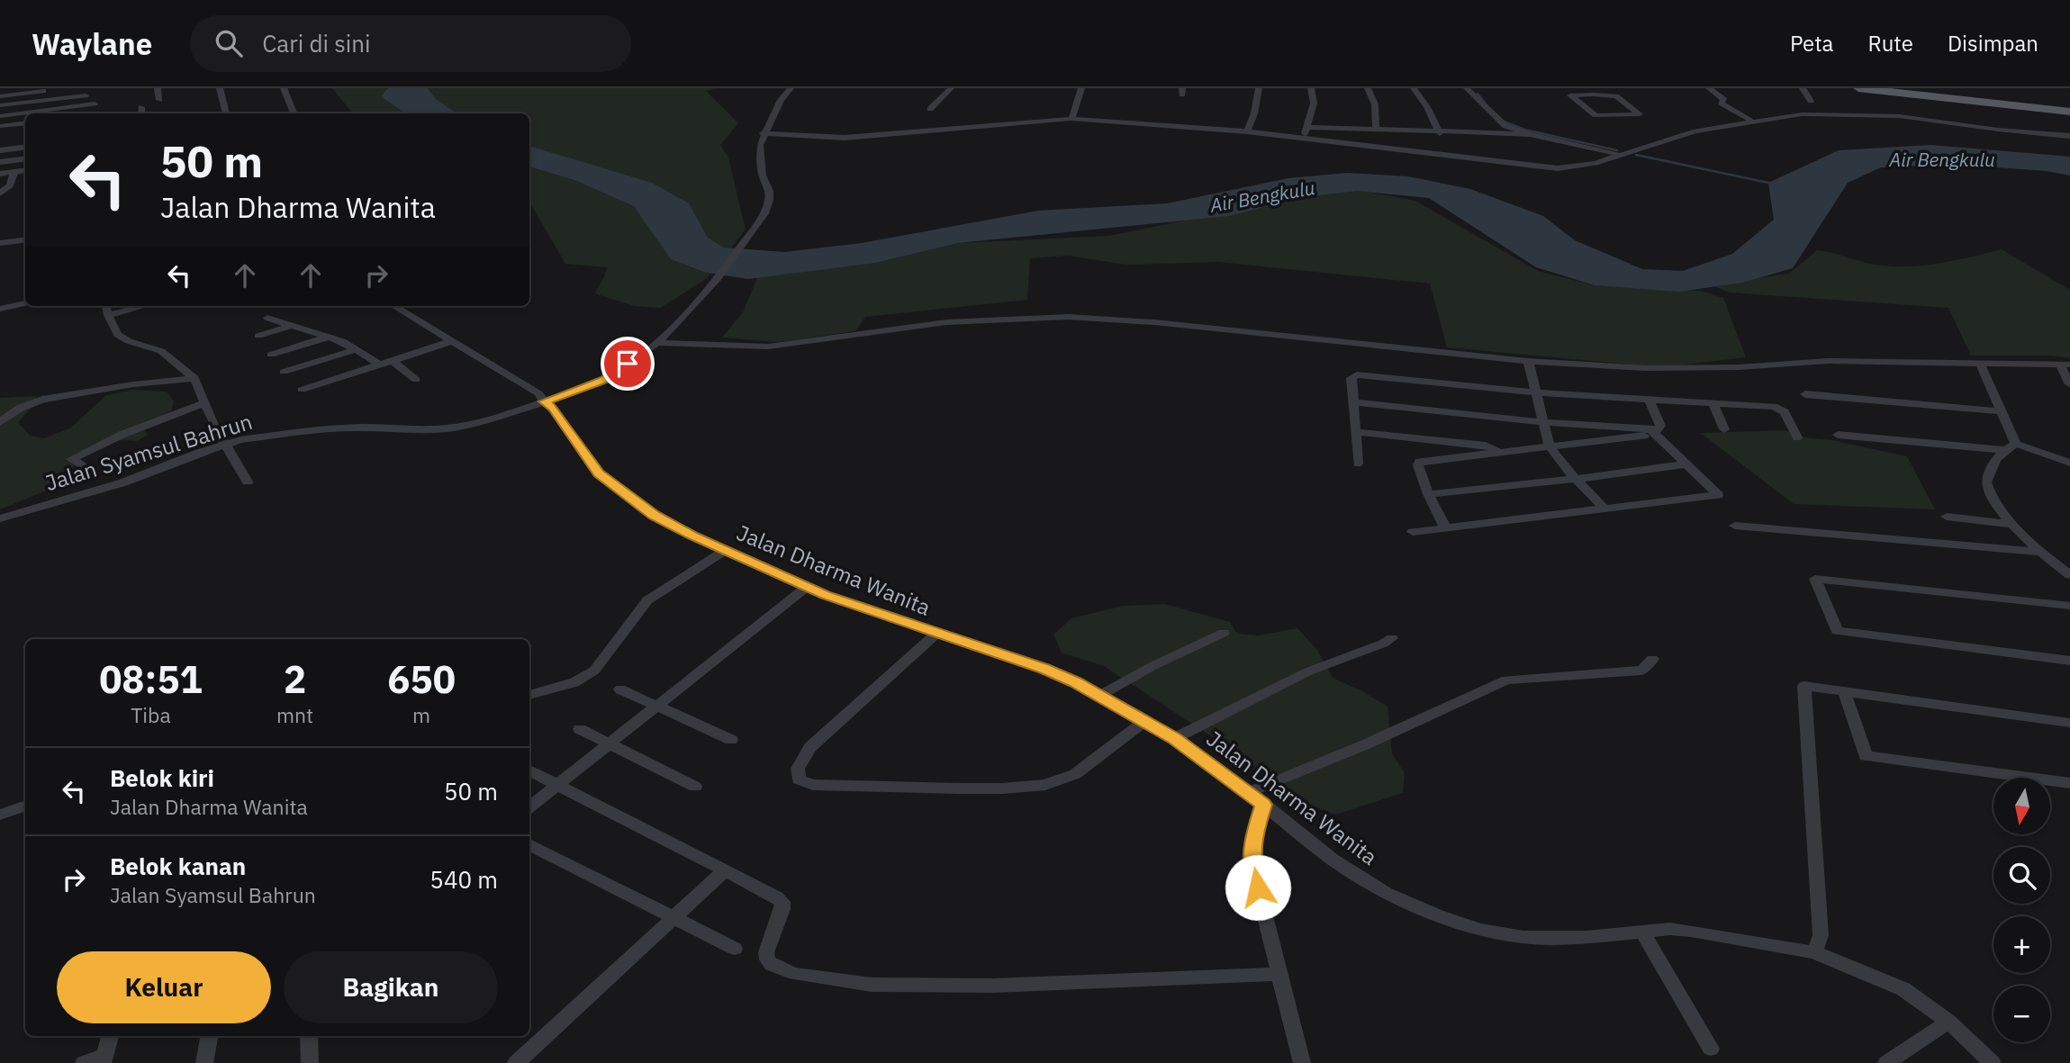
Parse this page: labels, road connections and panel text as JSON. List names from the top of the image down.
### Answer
{
  "streets": {
    "street": ["Jalan Syamsul Bahrun", "Jalan Dharma Wanita"]
  },
  "crossings": [
    ["Jalan Syamsul Bahrun", "Jalan Dharma Wanita"]
  ],
  "water": ["Air Bengkulu"],
  "north": "bottom",
  "page": {
    "header": "Waylane",
    "search": "Cari di sini",
    "nav": ["Peta", "Rute", "Disimpan"],
    "turn": ["50 m", "Jalan Dharma Wanita"],
    "eta": [
      "08:51",
      "Tiba",
      "2",
      "mnt",
      "650",
      "m"
    ],
    "list": [
      {
        "name": "Belok kiri",
        "note": "Jalan Dharma Wanita",
        "value": "50 m"
      },
      {
        "name": "Belok kanan",
        "note": "Jalan Syamsul Bahrun",
        "value": "540 m"
      }
    ],
    "map_buttons": ["+", "−"],
    "buttons": ["Keluar", "Bagikan"]
  }
}
